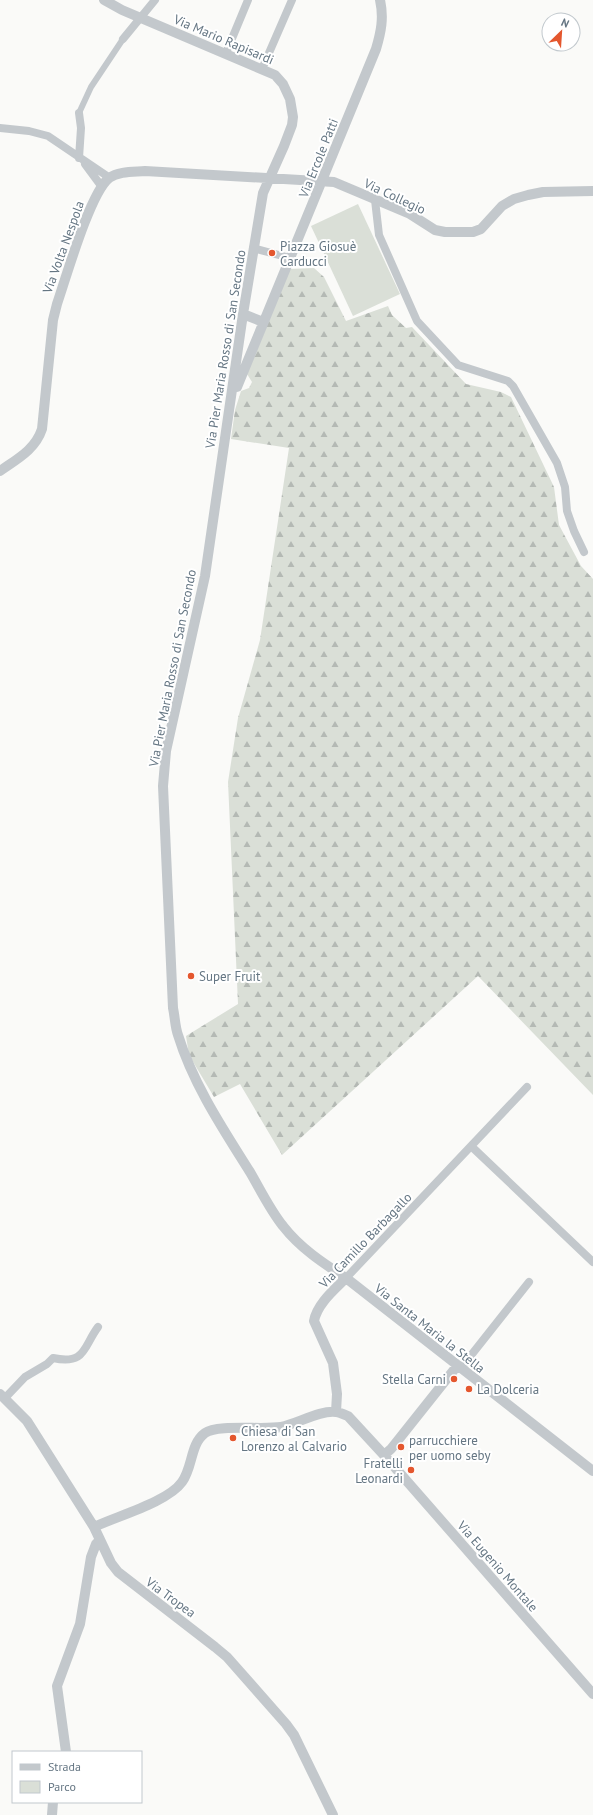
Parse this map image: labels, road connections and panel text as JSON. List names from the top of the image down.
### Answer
{
  "streets": {
    "street": [
      "Via Mario Rapisardi",
      "Via Ercole Patti",
      "Via Collegio",
      "Via Volta Nespola",
      "Via Pier Maria Rosso di San Secondo",
      "Via Camillo Barbagallo",
      "Via Santa Maria la Stella",
      "Via Eugenio Montale",
      "Via Tropea"
    ]
  },
  "crossings": [
    ["Via Mario Rapisardi", "Via Collegio"],
    ["Via Mario Rapisardi", "Via Pier Maria Rosso di San Secondo"],
    ["Via Ercole Patti", "Via Collegio"],
    ["Via Ercole Patti", "Via Pier Maria Rosso di San Secondo"],
    ["Via Collegio", "Via Pier Maria Rosso di San Secondo"],
    ["Via Pier Maria Rosso di San Secondo", "Via Camillo Barbagallo"],
    ["Via Pier Maria Rosso di San Secondo", "Via Santa Maria la Stella"],
    ["Via Camillo Barbagallo", "Via Santa Maria la Stella"],
    ["Via Camillo Barbagallo", "Via Eugenio Montale"]
  ],
  "places": [
    "Piazza Giosuè Carducci",
    "Super Fruit",
    "Stella Carni",
    "La Dolceria",
    "Chiesa di San Lorenzo al Calvario",
    "parrucchiere per uomo seby",
    "Fratelli Leonardi"
  ],
  "legend": ["Strada", "Parco"],
  "north": "top right"
}
